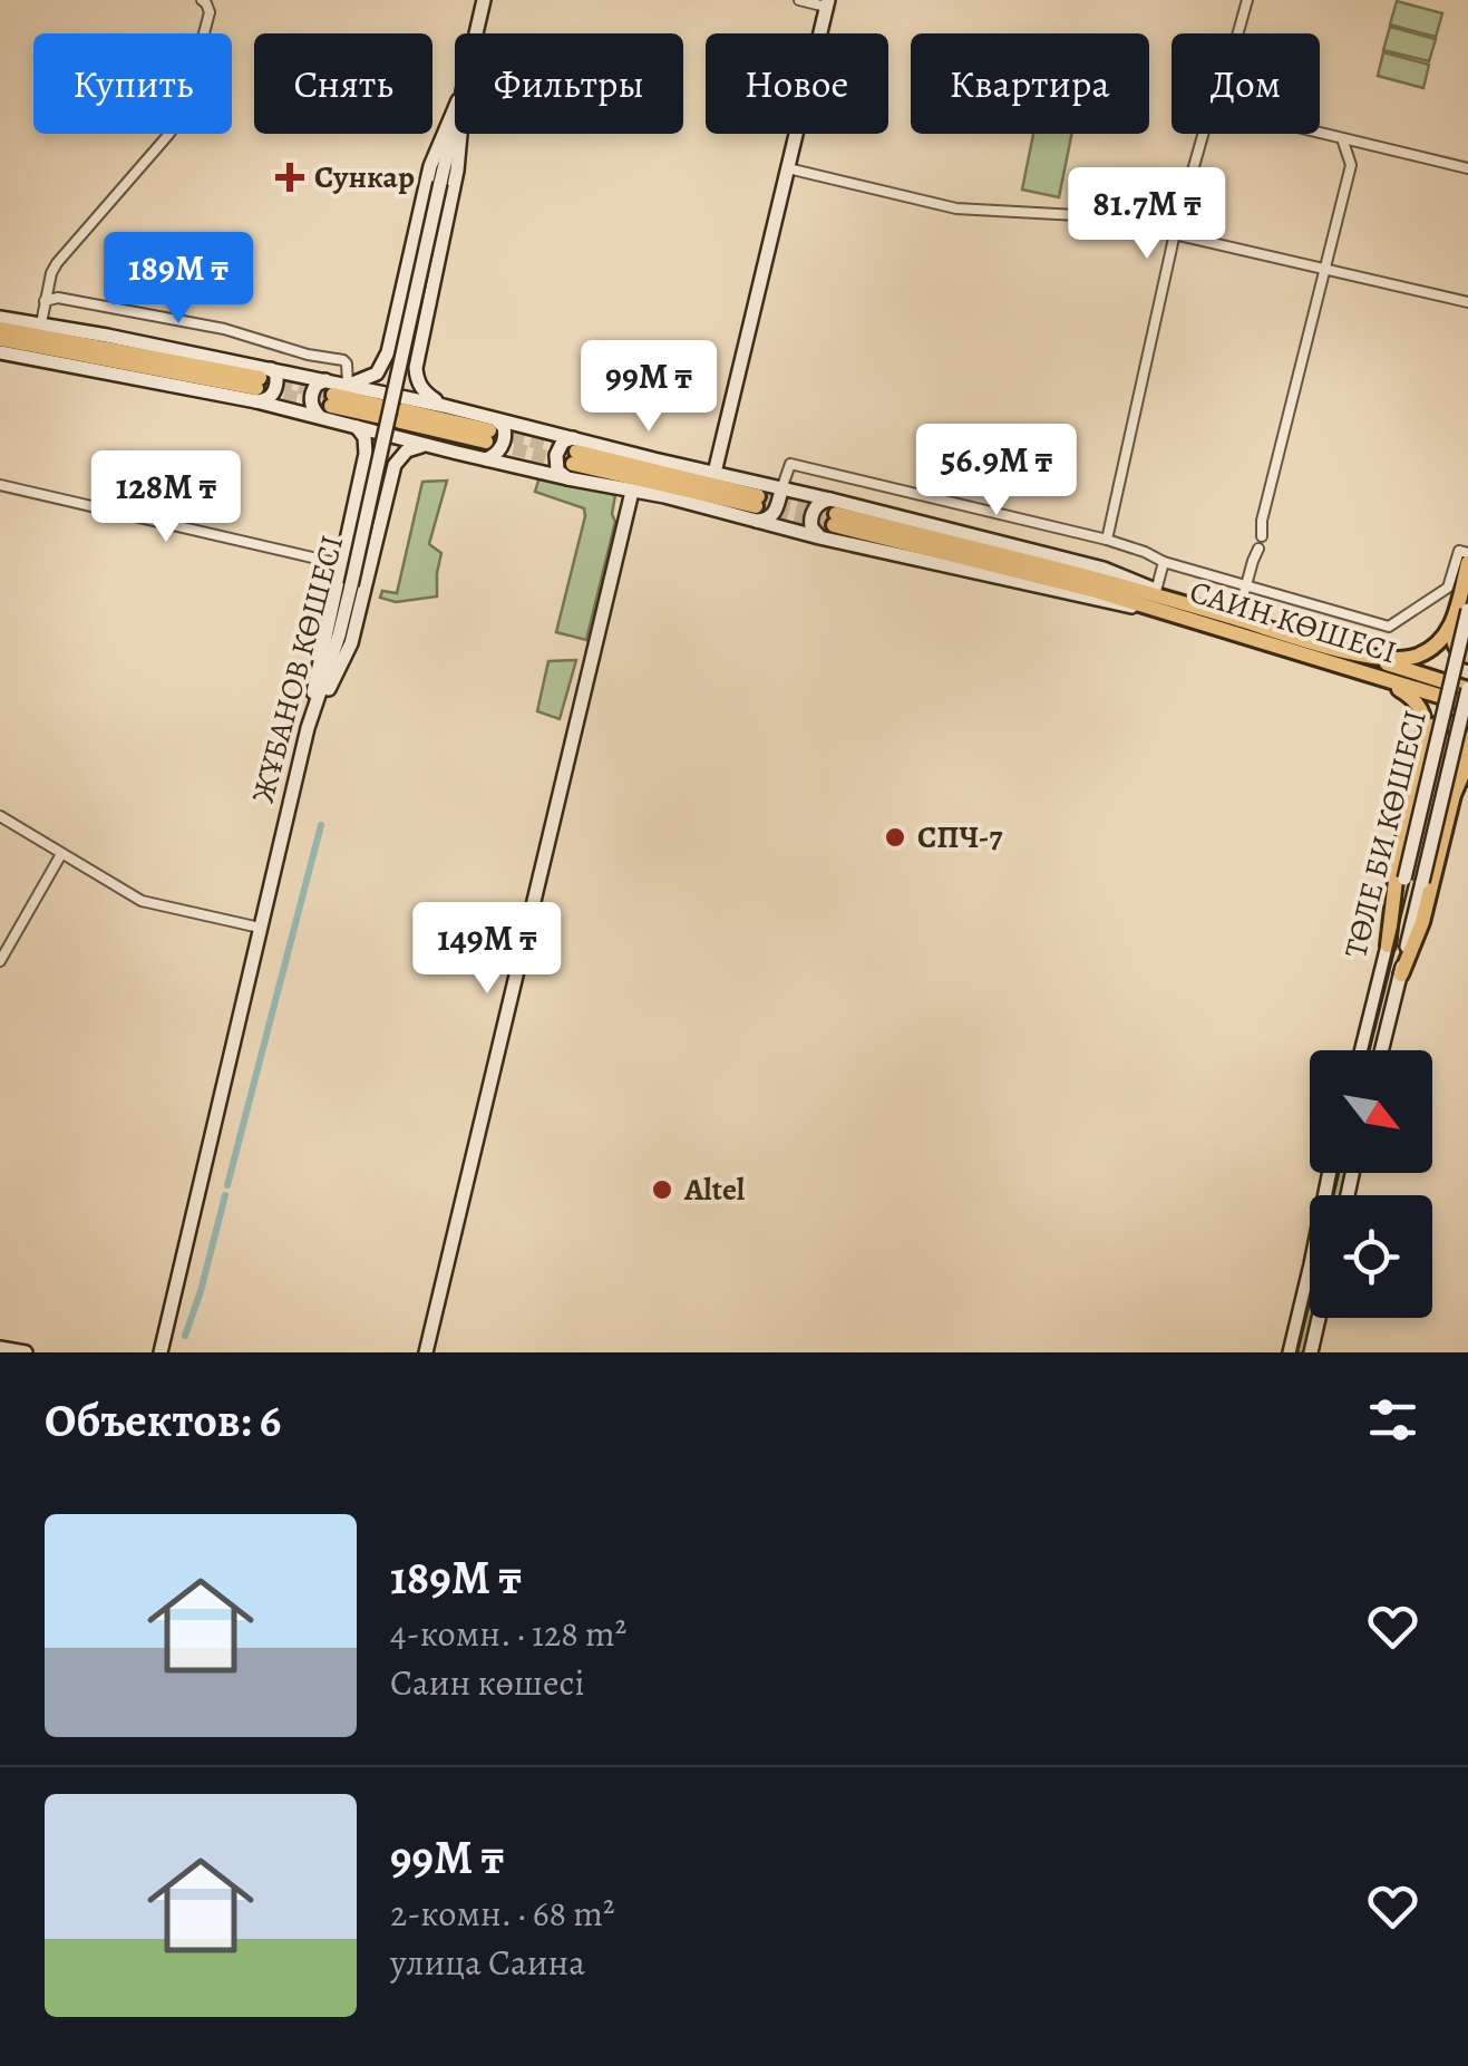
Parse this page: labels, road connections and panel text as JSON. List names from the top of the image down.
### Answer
{
  "streets": {
    "main road": ["САИН КӨШЕСІ", "ЖҰБАНОВ КӨШЕСІ", "ТӨЛЕ БИ КӨШЕСІ"]
  },
  "crossings": [
    ["САИН КӨШЕСІ", "ТӨЛЕ БИ КӨШЕСІ"]
  ],
  "places": {
    "health": ["Сункар"],
    "other": ["СПЧ-7", "Altel"]
  },
  "north": "bottom right",
  "page": {
    "chip": [
      "Купить",
      "Снять",
      "Фильтры",
      "Новое",
      "Квартира",
      "Дом"
    ],
    "price": [
      "81.7M ₸",
      "189M ₸",
      "99M ₸",
      "56.9M ₸",
      "128M ₸",
      "149M ₸"
    ],
    "heading": "Объектов: 6",
    "list": [
      {
        "name": "189M ₸",
        "note": "4-комн. · 128 m² · Саин көшесі"
      },
      {
        "name": "99M ₸",
        "note": "2-комн. · 68 m² · улица Саина"
      }
    ]
  }
}
